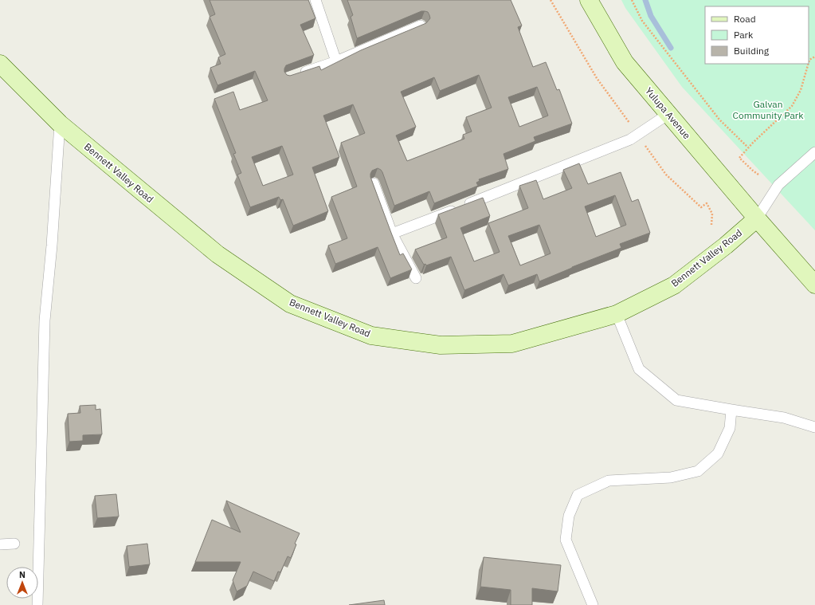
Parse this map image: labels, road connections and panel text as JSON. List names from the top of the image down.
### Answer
{
  "streets": {
    "street": ["Yulupa Avenue", "Bennett Valley Road"]
  },
  "crossings": [
    ["Yulupa Avenue", "Bennett Valley Road"]
  ],
  "parks": ["Galvan Community Park"],
  "legend": ["Road", "Park", "Building"],
  "north": "top"
}
